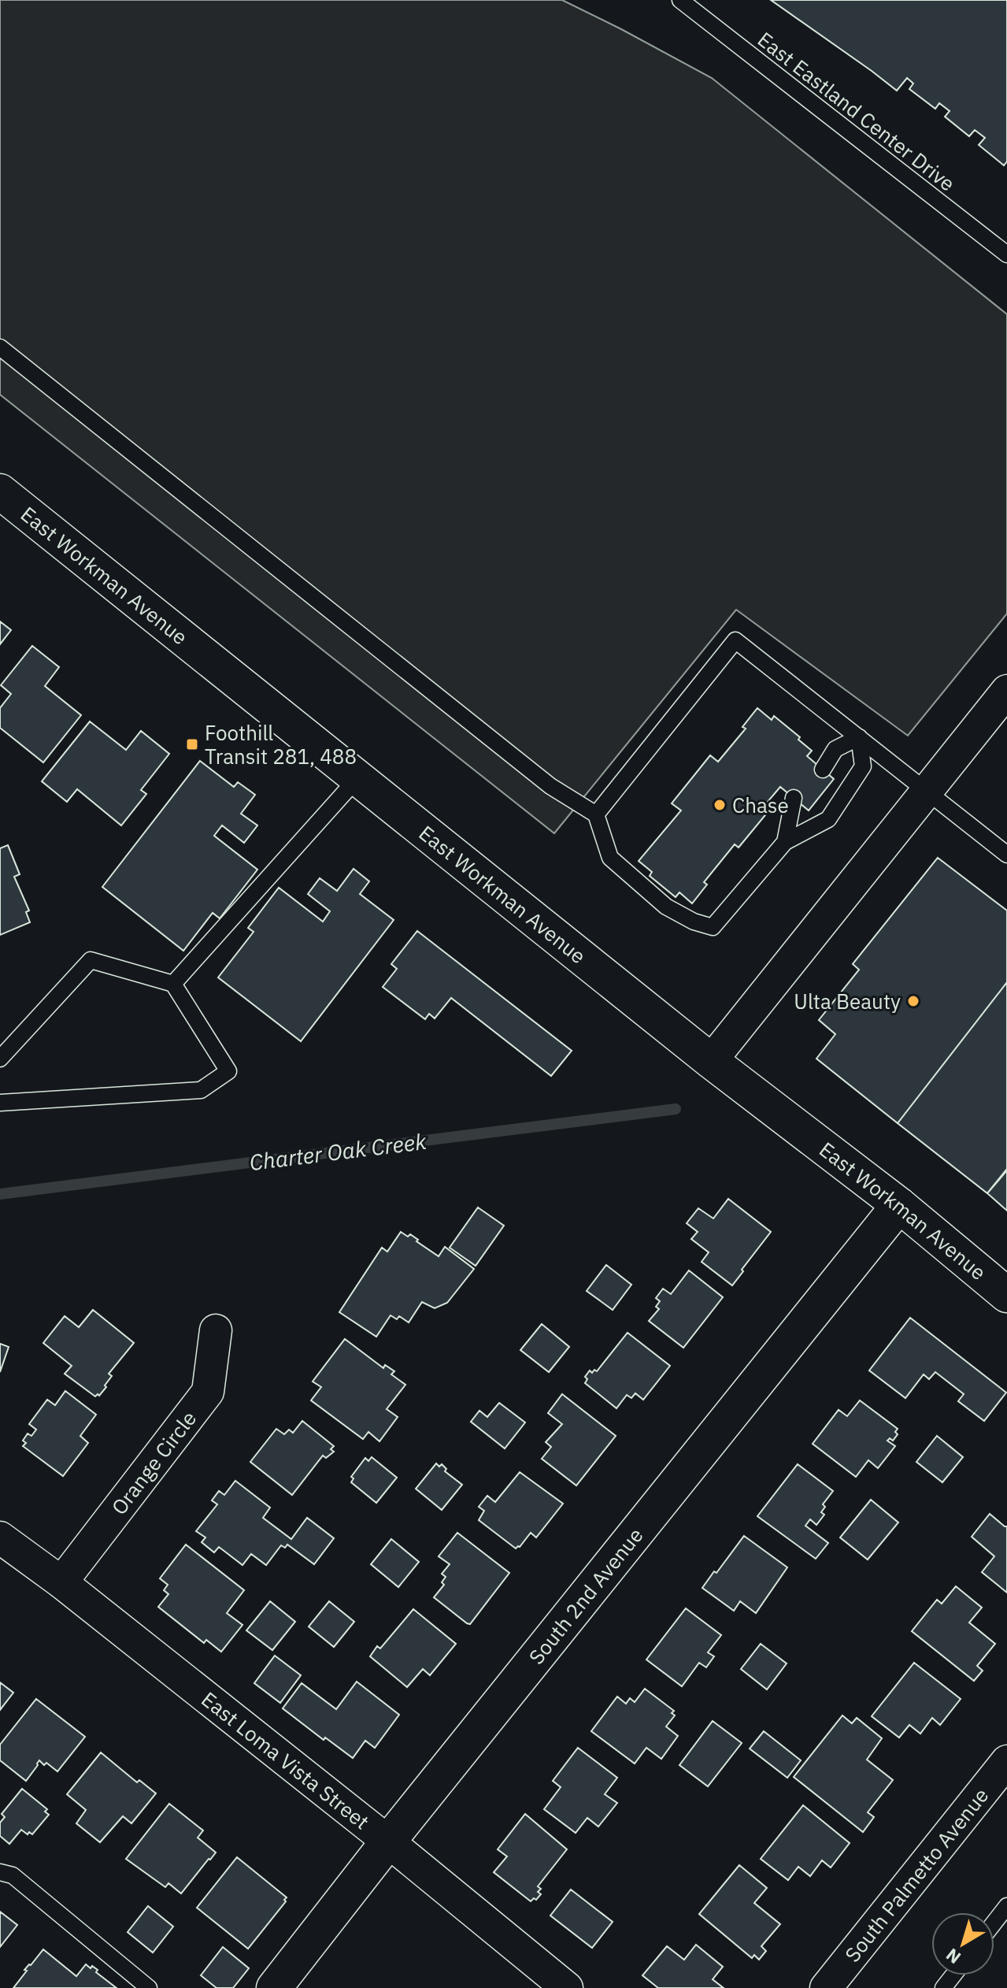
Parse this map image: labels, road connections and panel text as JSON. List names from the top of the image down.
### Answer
{
  "streets": {
    "street": [
      "East Workman Avenue",
      "Orange Circle",
      "South 2nd Avenue",
      "East Loma Vista Street",
      "South Palmetto Avenue"
    ],
    "lane": ["East Eastland Center Drive"]
  },
  "crossings": [
    ["East Workman Avenue", "South 2nd Avenue"],
    ["Orange Circle", "East Loma Vista Street"],
    ["South 2nd Avenue", "East Loma Vista Street"]
  ],
  "water": ["Charter Oak Creek"],
  "places": {
    "transit": ["Foothill Transit 281, 488"],
    "other": ["Chase", "Ulta Beauty"]
  },
  "north": "bottom left"
}
